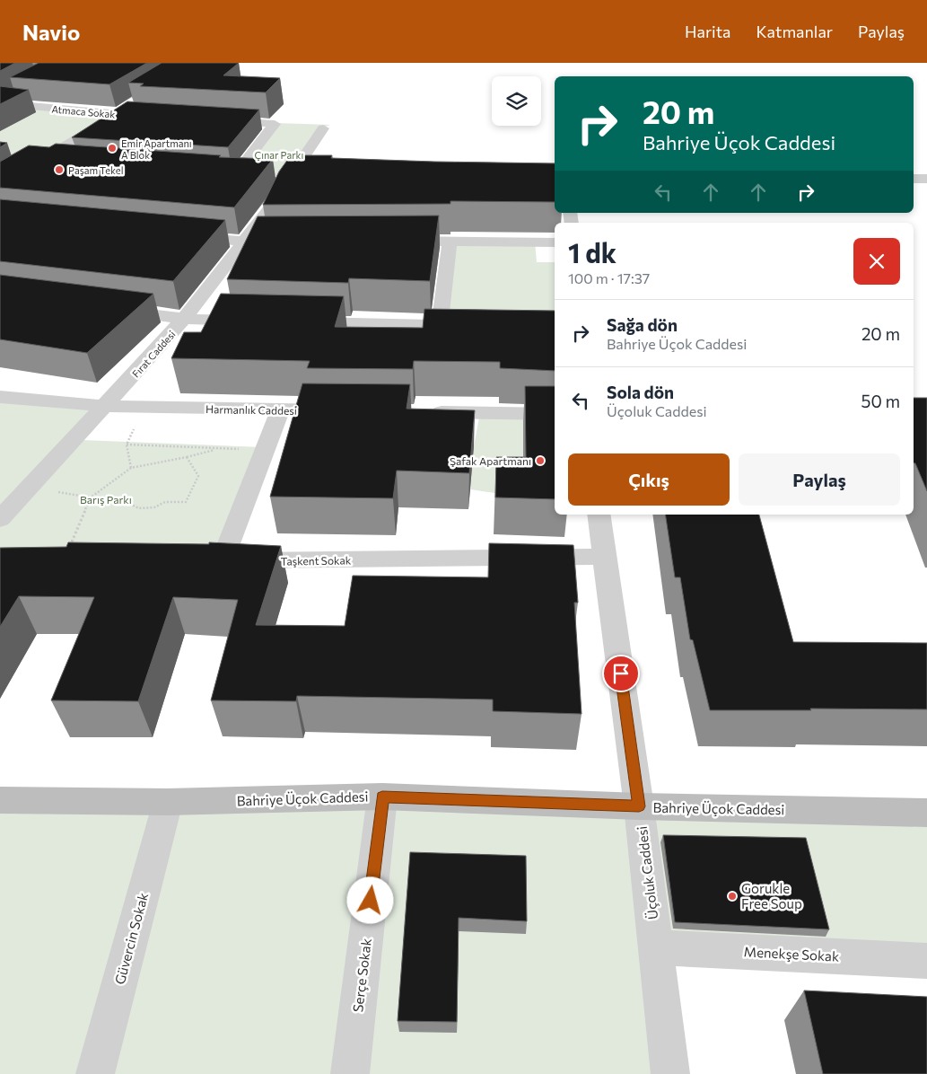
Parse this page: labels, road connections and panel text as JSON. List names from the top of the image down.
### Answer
{
  "streets": {
    "main road": ["Bahriye Üçok Caddesi"],
    "street": [
      "Atmaca Sokak",
      "Fırat Caddesi",
      "Harmanlık Caddesi",
      "Taşkent Sokak",
      "Üçoluk Caddesi",
      "Güvercin Sokak",
      "Menekşe Sokak",
      "Serçe Sokak"
    ]
  },
  "crossings": [
    ["Fırat Caddesi", "Harmanlık Caddesi"],
    ["Harmanlık Caddesi", "Taşkent Sokak"],
    ["Taşkent Sokak", "Üçoluk Caddesi"],
    ["Bahriye Üçok Caddesi", "Üçoluk Caddesi"],
    ["Bahriye Üçok Caddesi", "Güvercin Sokak"],
    ["Bahriye Üçok Caddesi", "Serçe Sokak"],
    ["Üçoluk Caddesi", "Menekşe Sokak"]
  ],
  "parks": ["Çınar Parkı", "Barış Parkı"],
  "places": [
    "Emir Apartmanı A Blok",
    "Paşam Tekel",
    "Şafak Apartmanı",
    "Gorukle Free Soup"
  ],
  "page": {
    "header": "Navio",
    "nav": ["Harita", "Katmanlar", "Paylaş"],
    "turn": ["20 m", "Bahriye Üçok Caddesi"],
    "heading": ["1 dk", "100 m · 17:37"],
    "list": [
      {
        "name": "Sağa dön",
        "note": "Bahriye Üçok Caddesi",
        "value": "20 m"
      },
      {
        "name": "Sola dön",
        "note": "Üçoluk Caddesi",
        "value": "50 m"
      }
    ],
    "buttons": ["Çıkış", "Paylaş"]
  }
}
